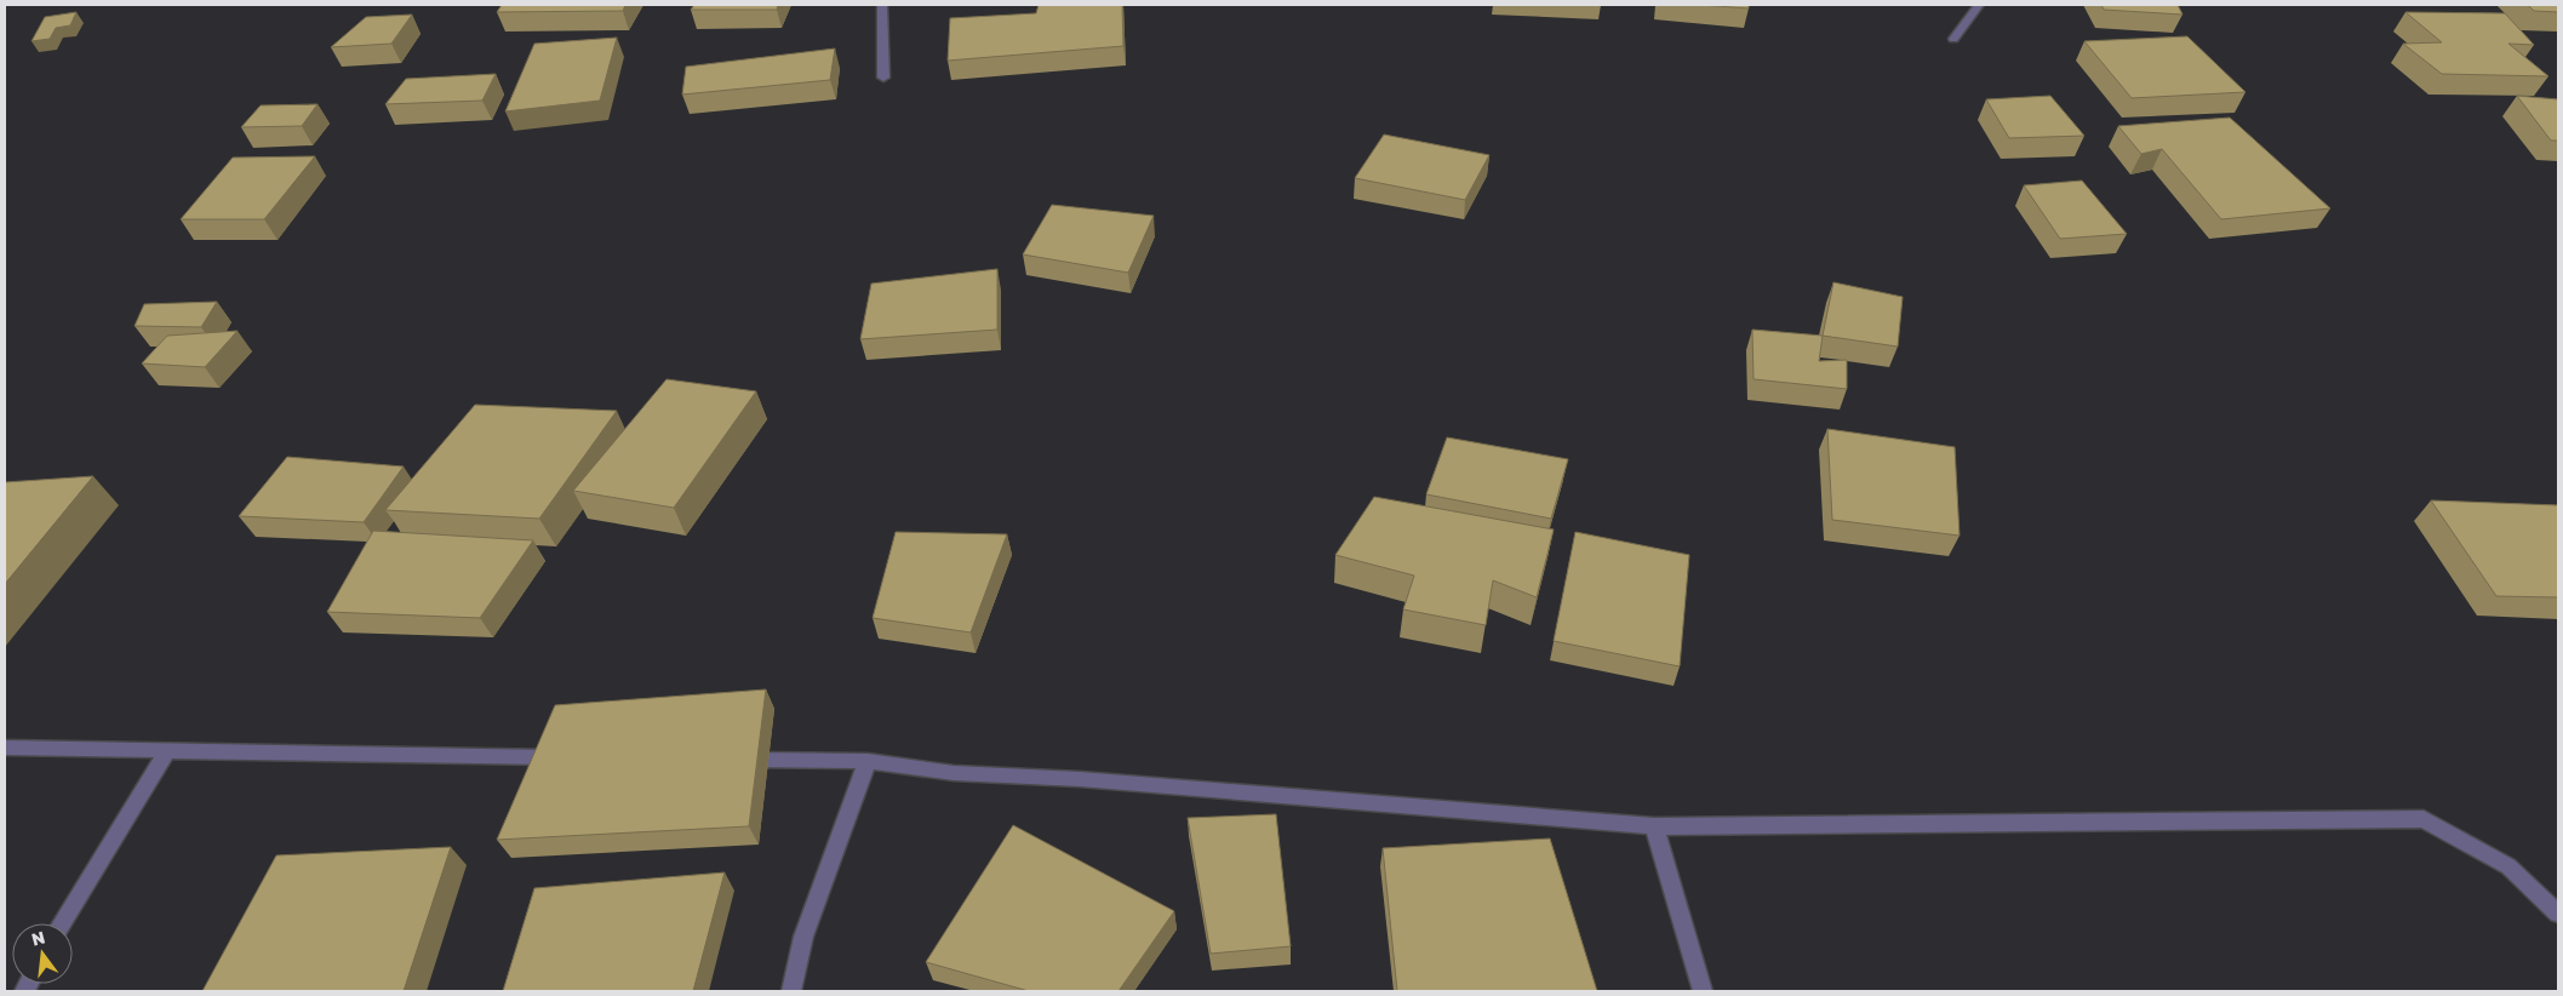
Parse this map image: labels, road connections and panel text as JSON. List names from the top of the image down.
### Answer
{
  "north": "top"
}
